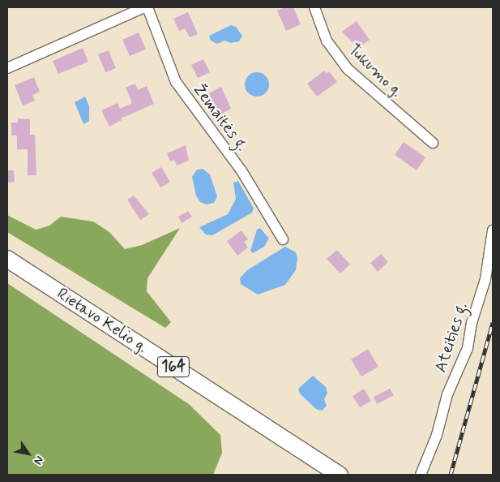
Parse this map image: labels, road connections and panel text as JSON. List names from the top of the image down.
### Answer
{
  "streets": {
    "main road": ["Rietavo Kelio g.", "164"],
    "street": ["Tukumo g.", "Žemaitės g.", "Ateities g."]
  },
  "north": "bottom right"
}
